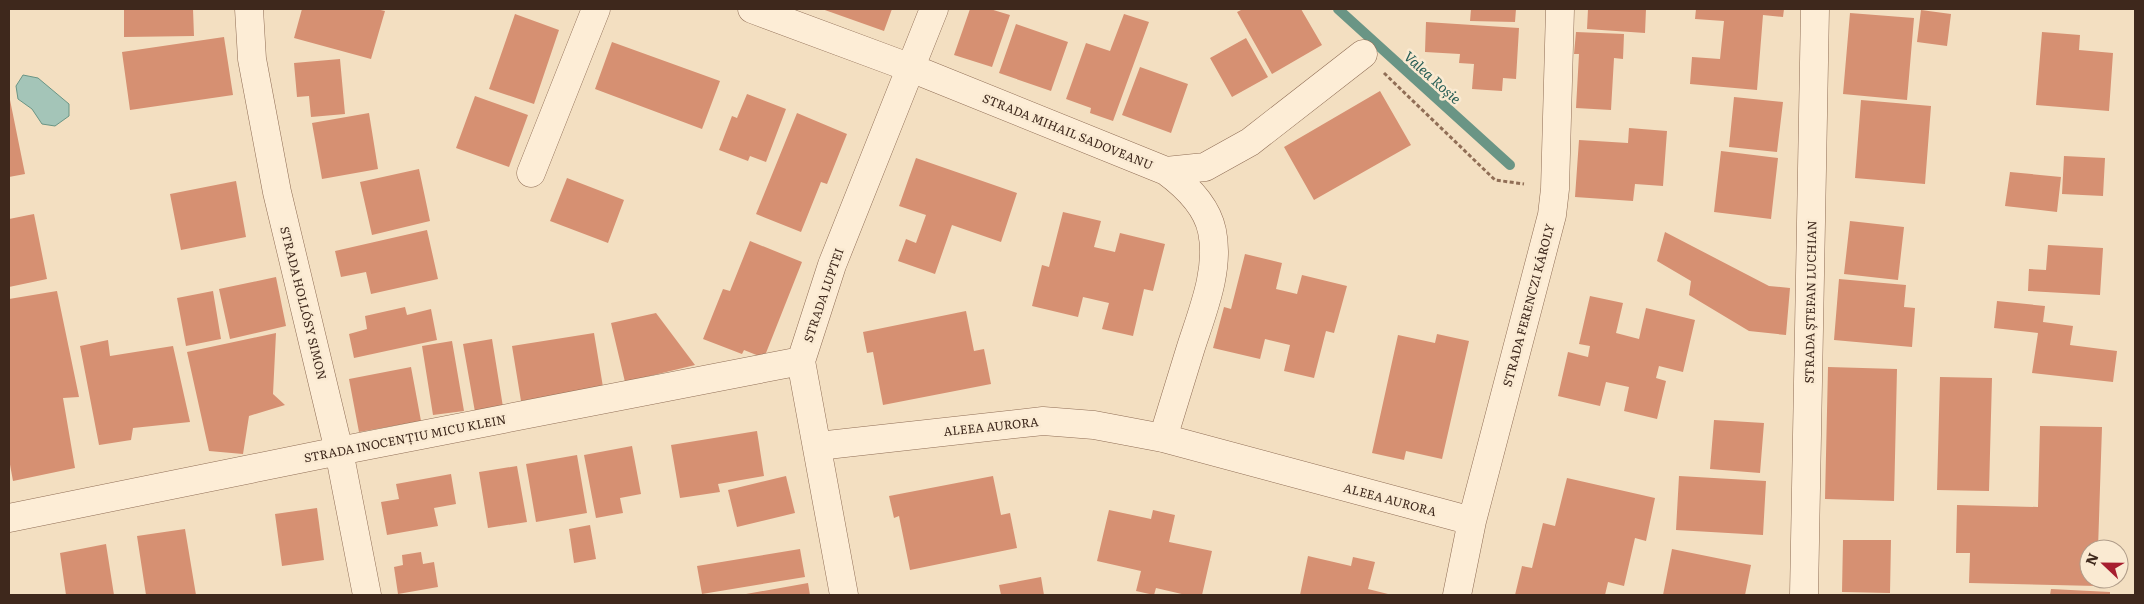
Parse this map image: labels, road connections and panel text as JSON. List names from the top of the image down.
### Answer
{
  "streets": {
    "street": [
      "STRADA MIHAIL SADOVEANU",
      "STRADA LUPTEI",
      "STRADA ȘTEFAN LUCHIAN",
      "STRADA HOLLÓSY SIMON",
      "STRADA FERENCZI KÁROLY",
      "ALEEA AURORA",
      "STRADA INOCENȚIU MICU KLEIN"
    ]
  },
  "crossings": [
    ["STRADA MIHAIL SADOVEANU", "STRADA LUPTEI"],
    ["STRADA LUPTEI", "ALEEA AURORA"],
    ["STRADA LUPTEI", "STRADA INOCENȚIU MICU KLEIN"],
    ["STRADA HOLLÓSY SIMON", "STRADA INOCENȚIU MICU KLEIN"],
    ["STRADA FERENCZI KÁROLY", "ALEEA AURORA"]
  ],
  "water": ["Valea Roșie"],
  "north": "left"
}
